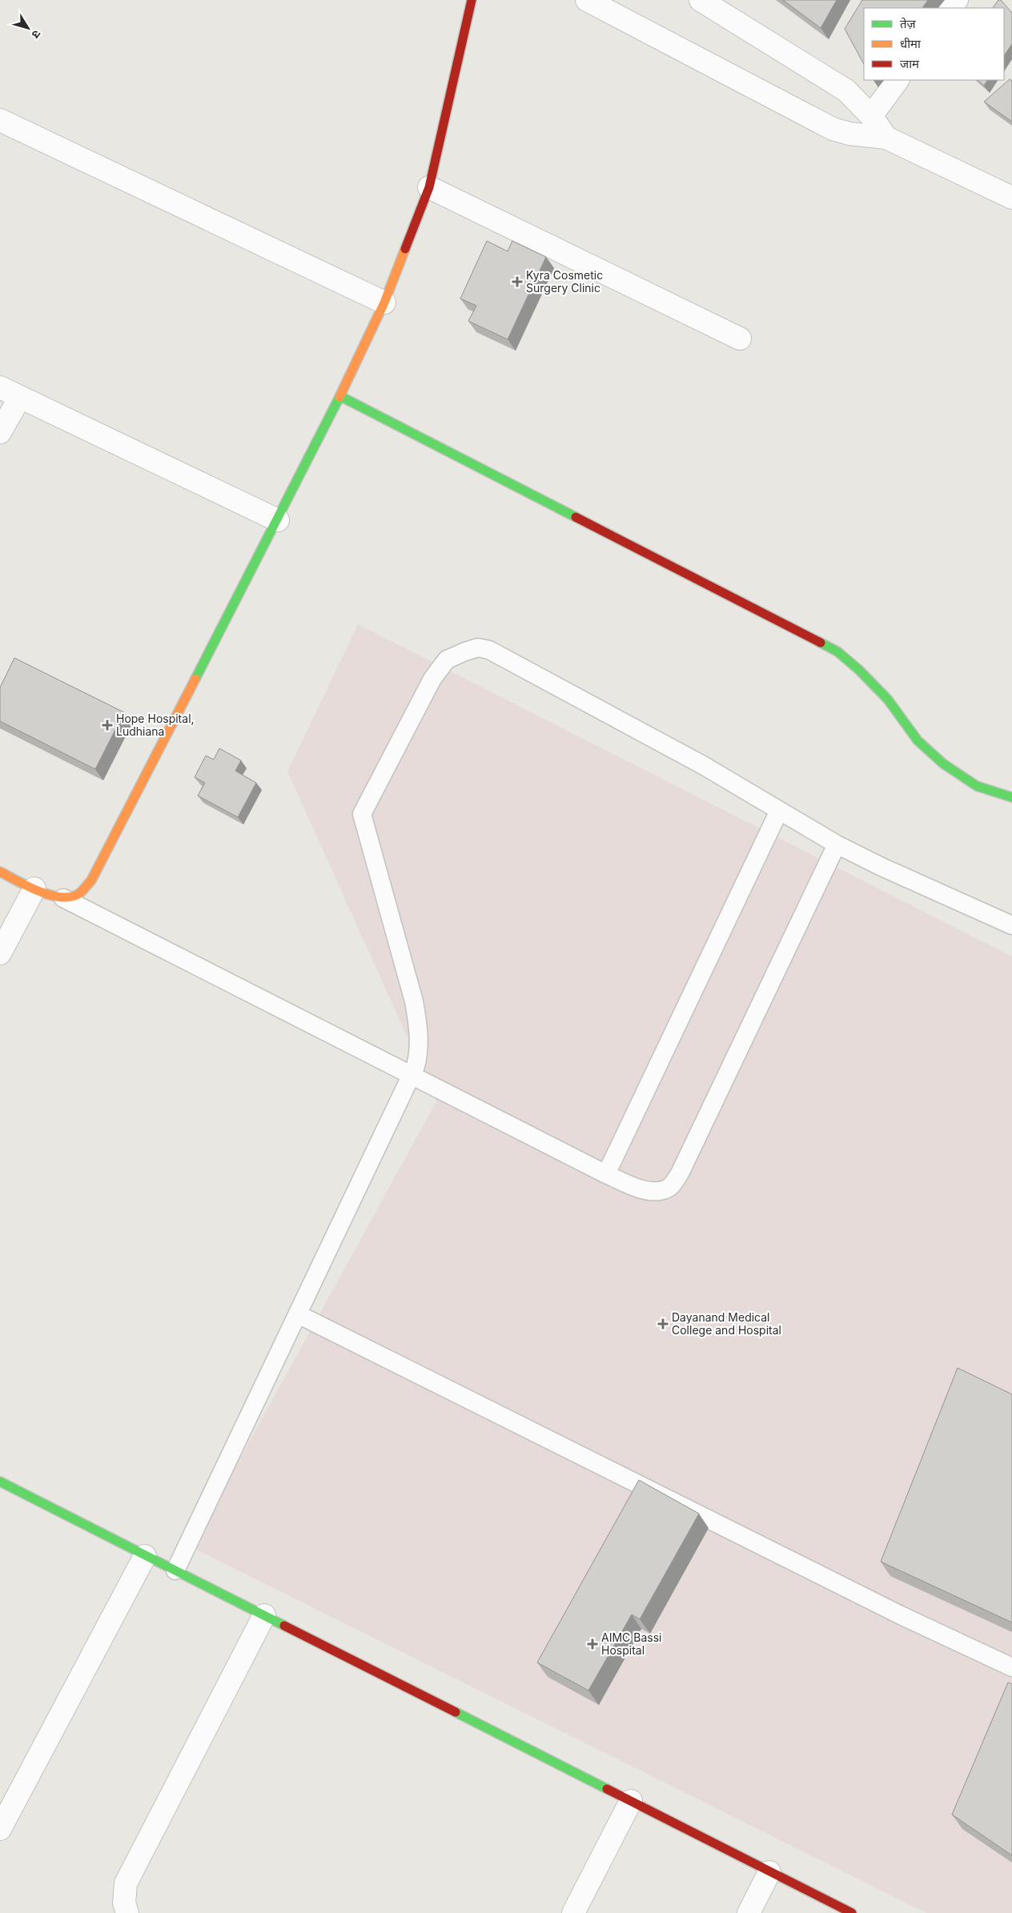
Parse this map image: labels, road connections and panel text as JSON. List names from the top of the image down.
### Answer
{
  "places": {
    "health": [
      "Kyra Cosmetic Surgery Clinic",
      "Hope Hospital, Ludhiana",
      "Dayanand Medical College and Hospital",
      "AIMC Bassi Hospital"
    ]
  },
  "legend": ["तेज़", "धीमा", "जाम"],
  "north": "bottom right"
}
